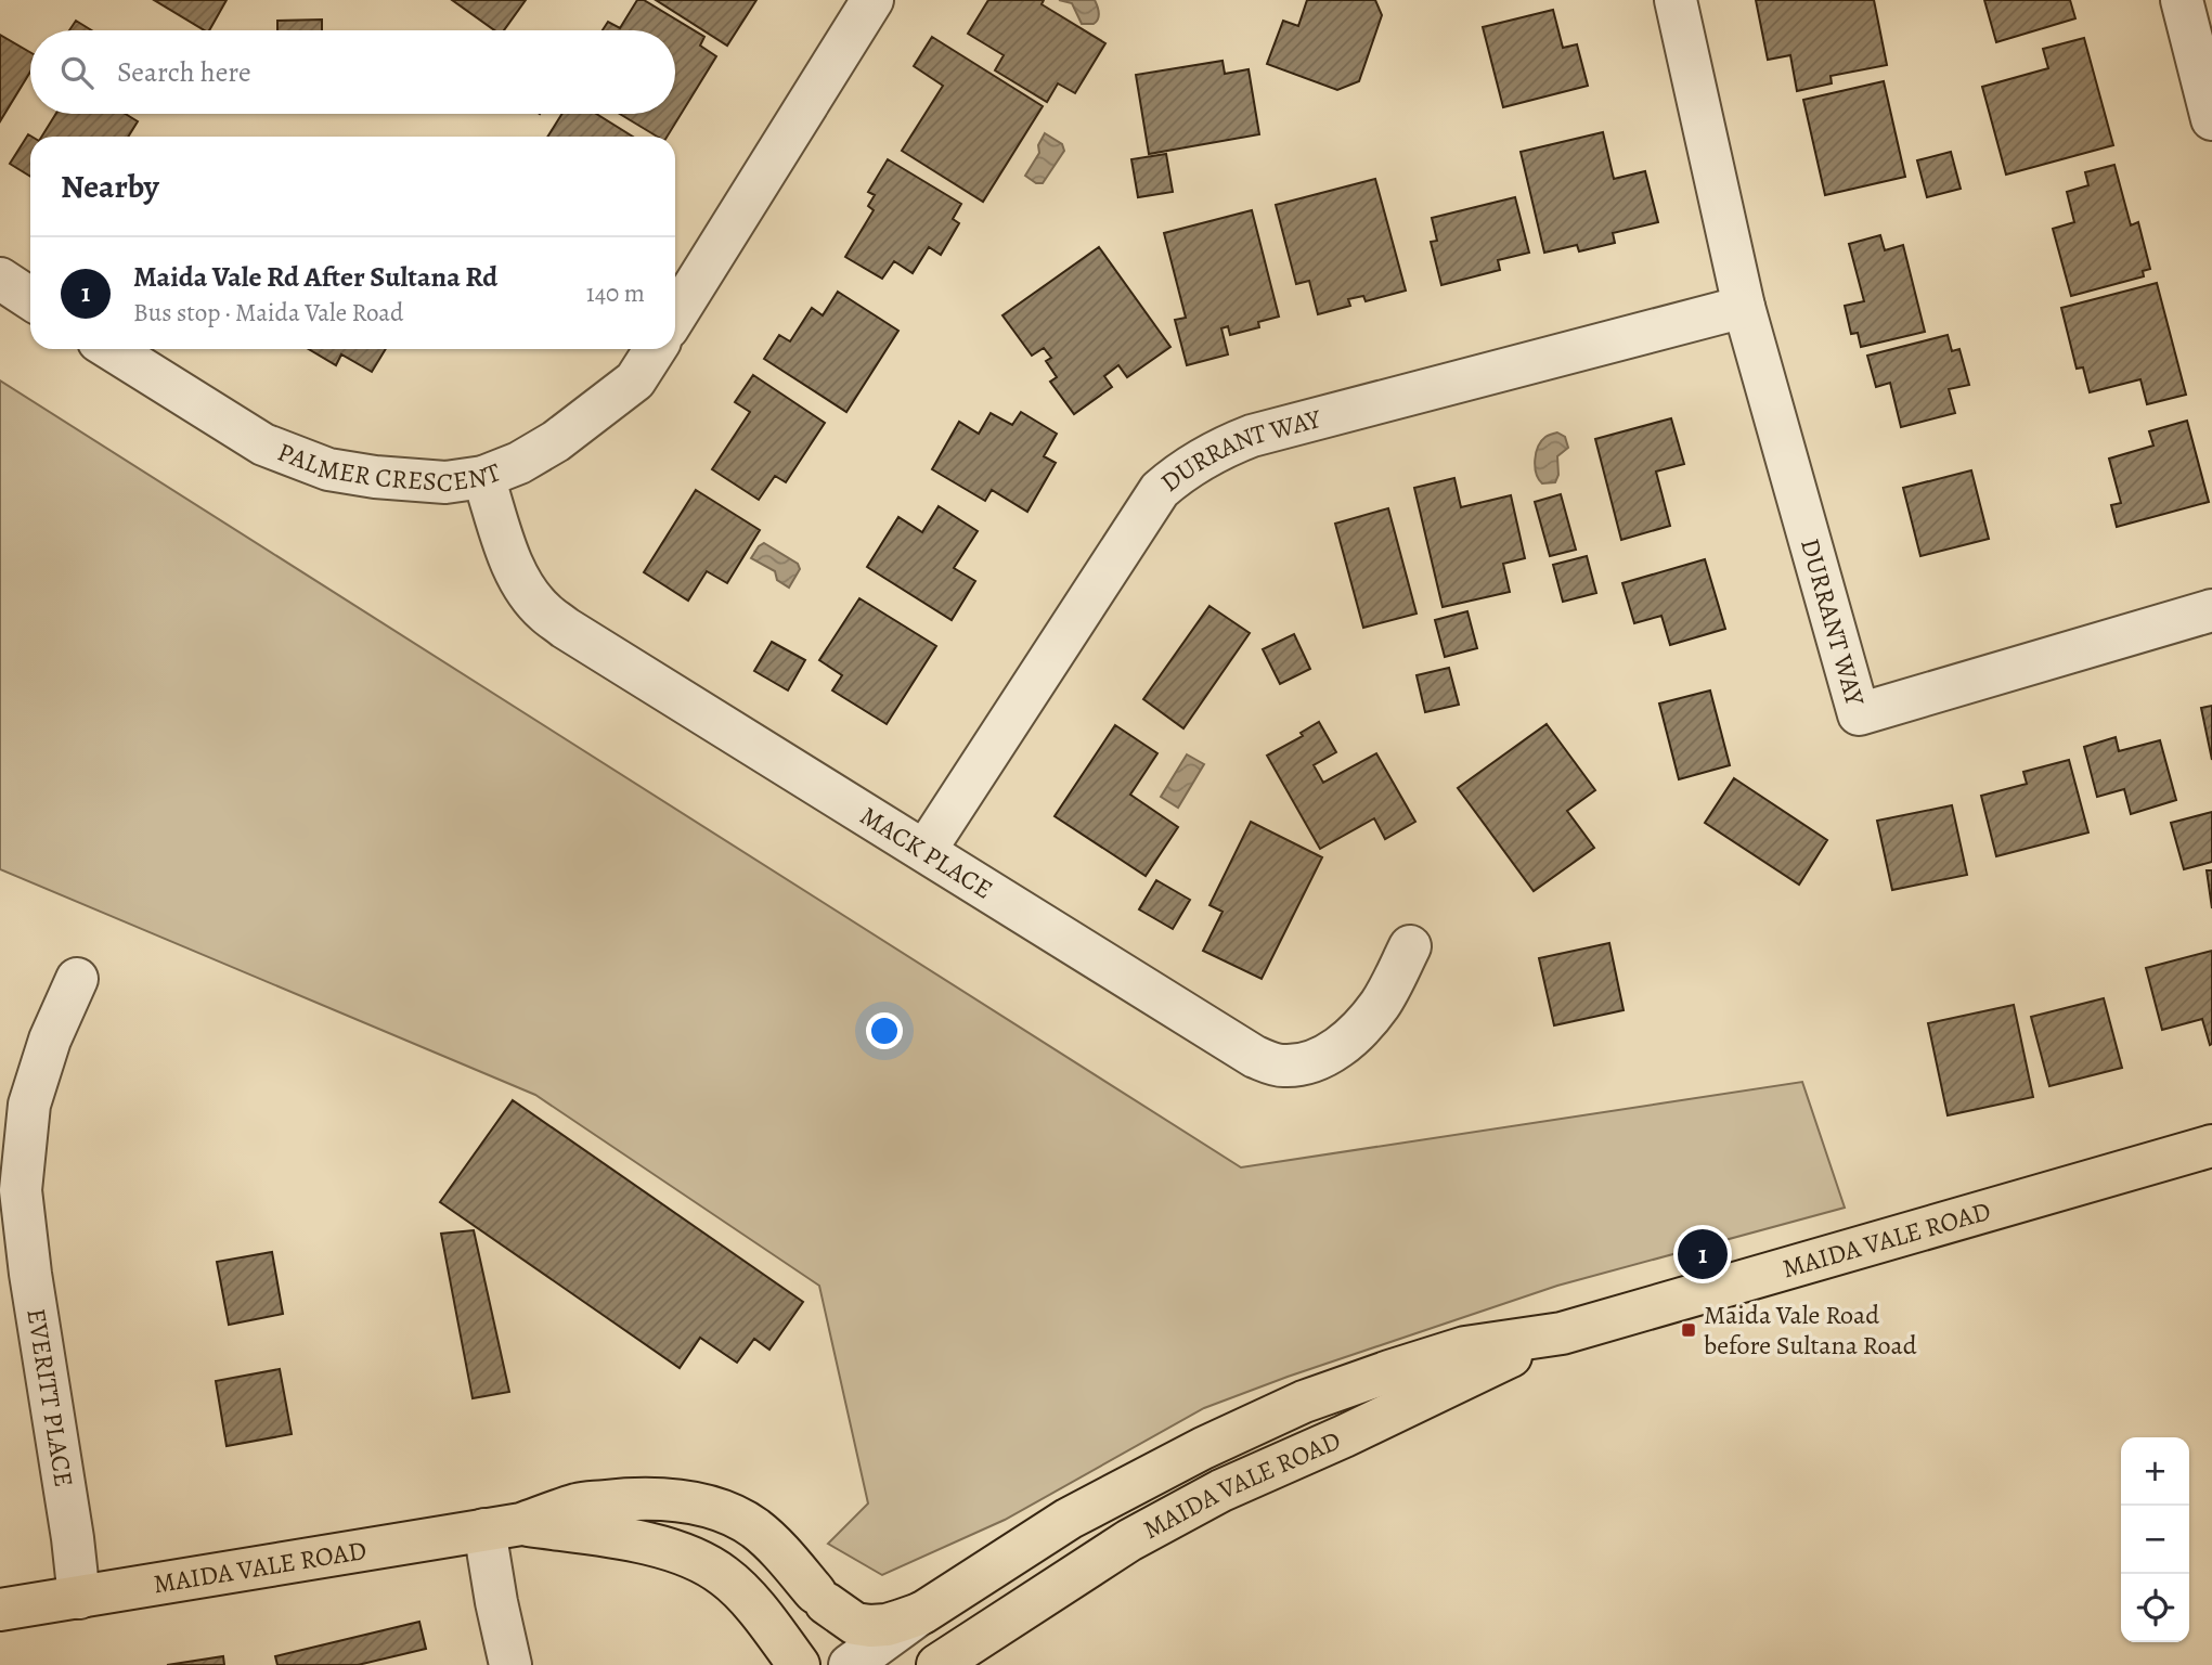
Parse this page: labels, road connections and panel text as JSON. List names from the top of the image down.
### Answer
{
  "streets": {
    "main road": ["MAIDA VALE ROAD"],
    "street": [
      "DURRANT WAY",
      "PALMER CRESCENT",
      "MACK PLACE",
      "EVERITT PLACE"
    ]
  },
  "crossings": [
    ["DURRANT WAY", "MACK PLACE"],
    ["PALMER CRESCENT", "MACK PLACE"],
    ["MAIDA VALE ROAD", "EVERITT PLACE"]
  ],
  "places": {
    "transit": ["Maida Vale Road before Sultana Road"]
  },
  "page": {
    "search": "Search here",
    "heading": "Nearby",
    "list": [
      {
        "mark": "1",
        "name": "Maida Vale Rd After Sultana Rd",
        "note": "Bus stop · Maida Vale Road",
        "value": "140 m"
      }
    ],
    "pins": "1",
    "map_buttons": ["+", "−"]
  }
}
